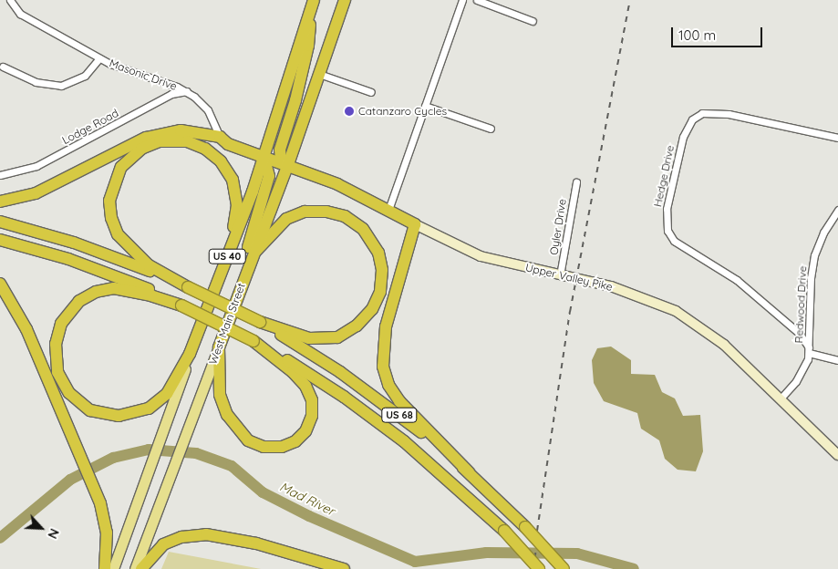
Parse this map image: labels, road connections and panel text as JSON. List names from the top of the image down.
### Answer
{
  "streets": {
    "highway": [
      "US 40",
      "Upper Valley Pike",
      "West Main Street",
      "US 68"
    ],
    "street": [
      "Masonic Drive",
      "Lodge Road",
      "Hedge Drive",
      "Oyler Drive",
      "Redwood Drive"
    ]
  },
  "crossings": [
    ["Masonic Drive", "Lodge Road"],
    ["Hedge Drive", "Redwood Drive"],
    ["Oyler Drive", "Upper Valley Pike"],
    ["Upper Valley Pike", "Redwood Drive"],
    ["Upper Valley Pike", "West Main Street"]
  ],
  "water": ["Mad River"],
  "places": ["Catanzaro Cycles"],
  "scale_bar": "100 m",
  "north": "bottom right"
}
